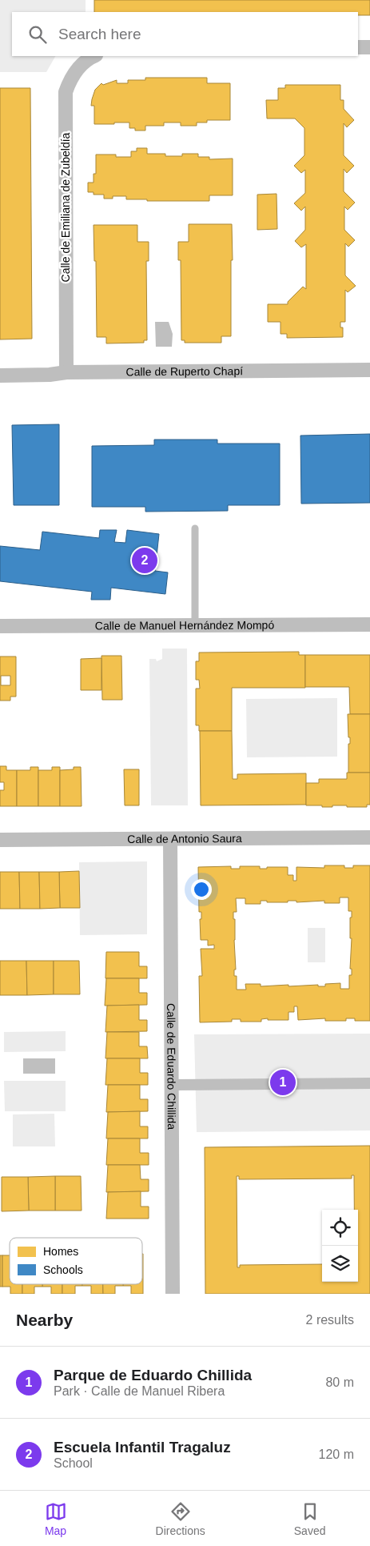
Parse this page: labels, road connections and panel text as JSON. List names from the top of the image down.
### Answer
{
  "streets": {
    "street": [
      "Calle de Emiliana de Zubeldía",
      "Calle de Ruperto Chapí",
      "Calle de Manuel Hernández Mompó",
      "Calle de Antonio Saura",
      "Calle de Eduardo Chillida"
    ]
  },
  "crossings": [
    ["Calle de Emiliana de Zubeldía", "Calle de Ruperto Chapí"],
    ["Calle de Antonio Saura", "Calle de Eduardo Chillida"]
  ],
  "legend": ["Homes", "Schools"],
  "page": {
    "search": "Search here",
    "pins": ["2", "1"],
    "heading": ["Nearby", "2 results"],
    "list": [
      {
        "mark": "1",
        "name": "Parque de Eduardo Chillida",
        "note": "Park · Calle de Manuel Ribera",
        "value": "80 m"
      },
      {
        "mark": "2",
        "name": "Escuela Infantil Tragaluz",
        "note": "School",
        "value": "120 m"
      }
    ],
    "nav": ["Map", "Directions", "Saved"]
  }
}
